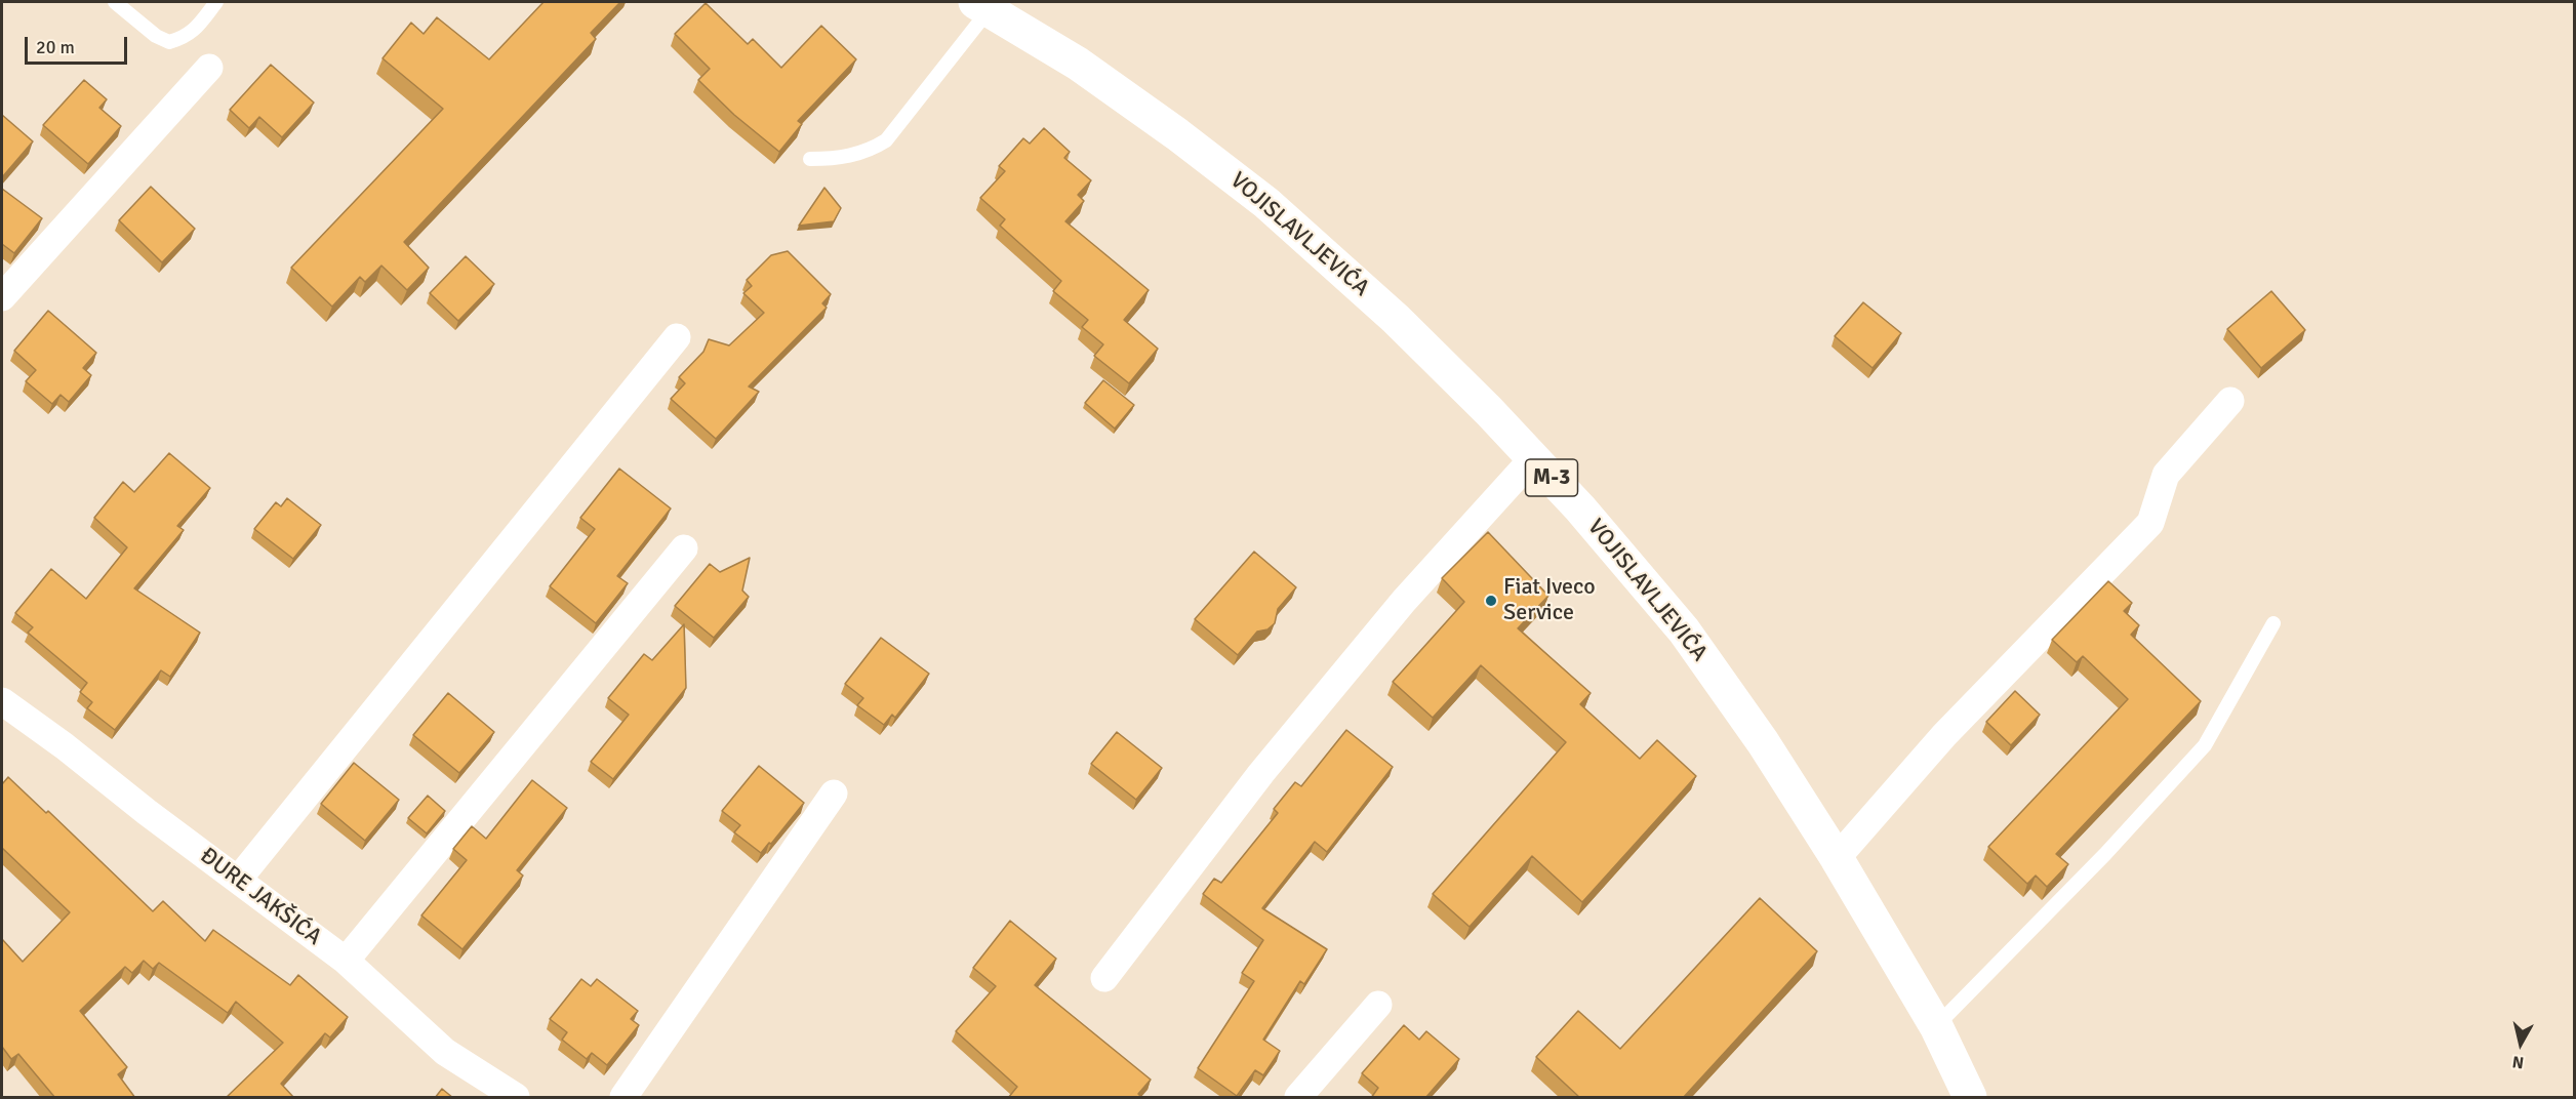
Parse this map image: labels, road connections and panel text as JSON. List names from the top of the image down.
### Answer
{
  "streets": {
    "main road": ["VOJISLAVLJEVIĆA", "M-3"],
    "street": ["ĐURE JAKŠIĆA"]
  },
  "places": ["Fiat Iveco Service"],
  "scale_bar": "20 m",
  "north": "bottom"
}
